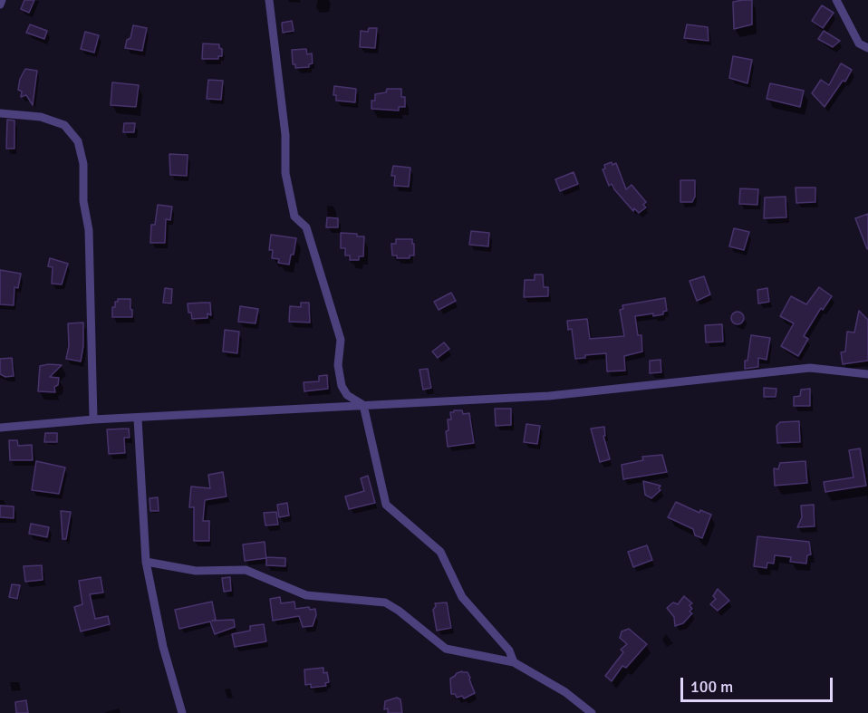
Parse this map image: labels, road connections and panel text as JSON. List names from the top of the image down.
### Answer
{
  "scale_bar": "100 m"
}
